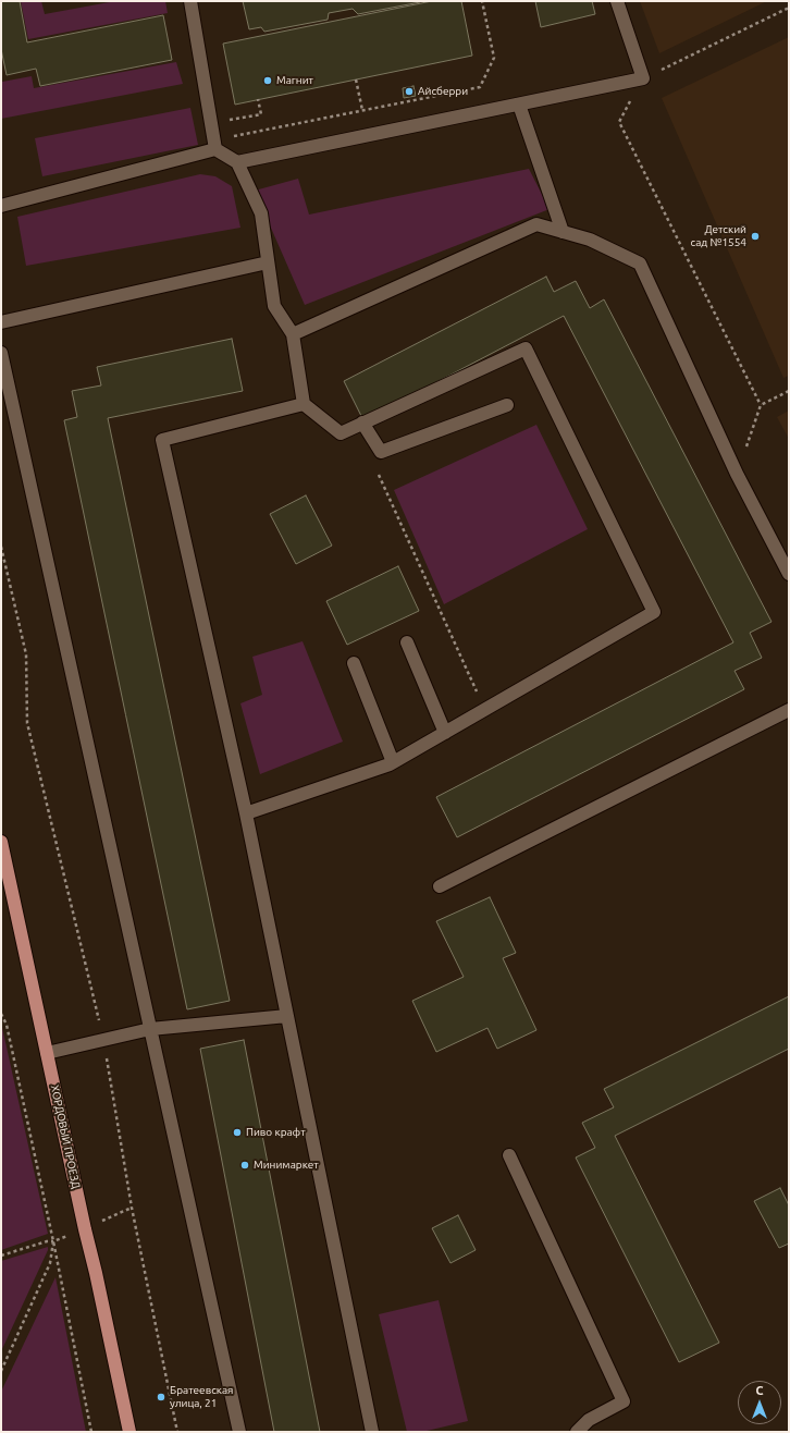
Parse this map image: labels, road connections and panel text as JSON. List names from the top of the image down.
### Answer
{
  "streets": {
    "main road": ["ХОРДОВЫЙ ПРОЕЗД"]
  },
  "places": [
    "Магнит",
    "Айсберри",
    "Детский сад №1554",
    "Пиво крафт",
    "Минимаркет",
    "Братеевская улица, 21"
  ],
  "north": "top"
}
